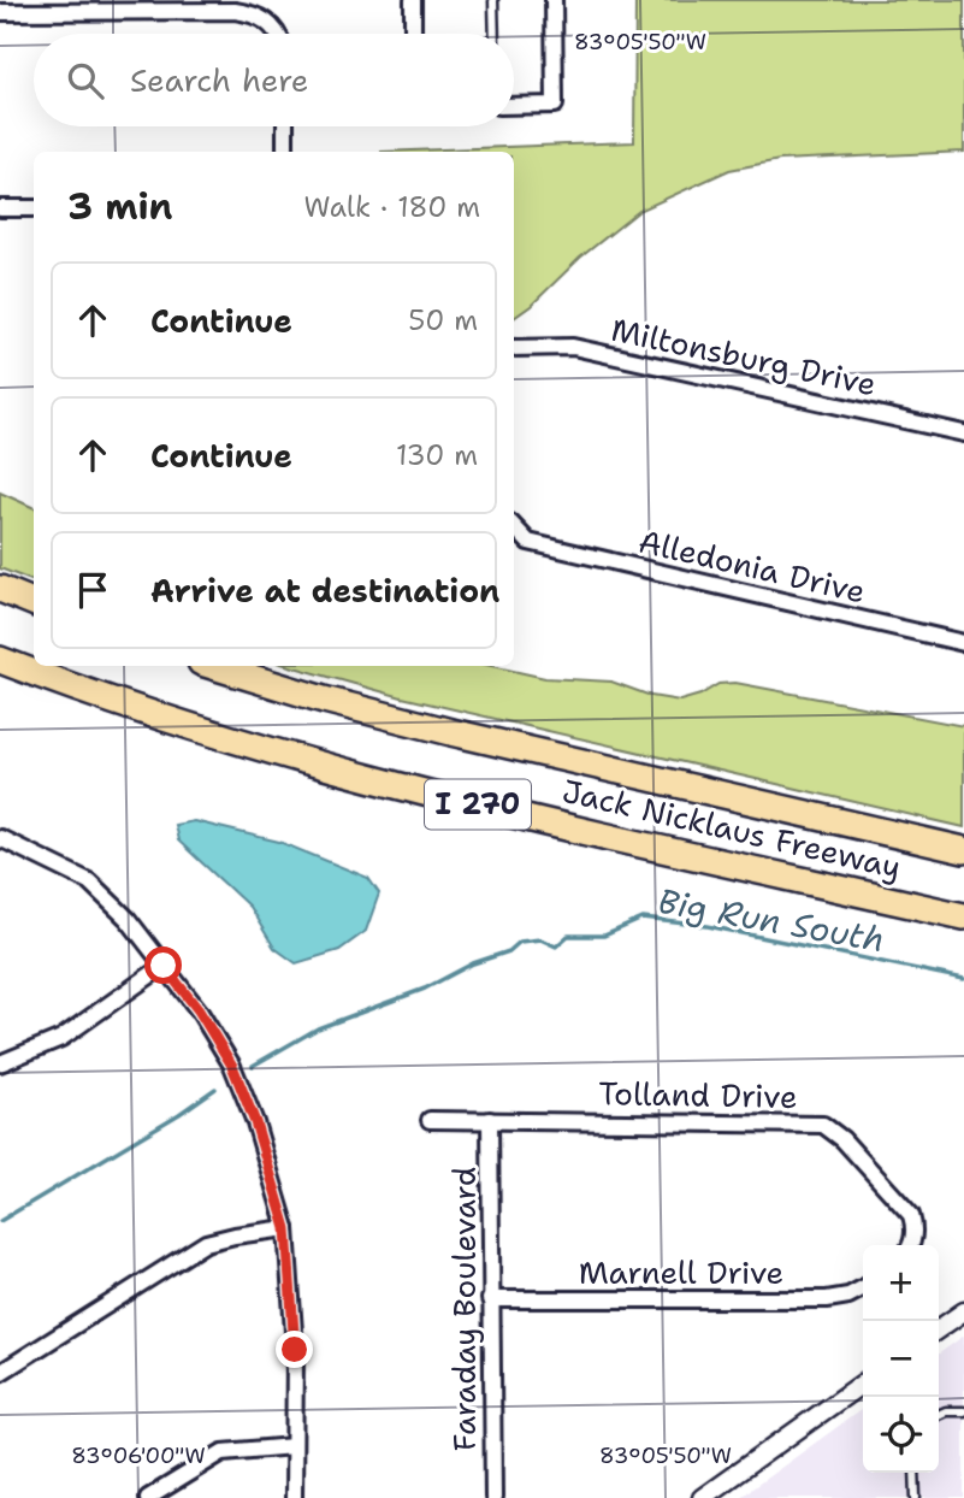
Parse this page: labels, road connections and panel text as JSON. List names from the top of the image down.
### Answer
{
  "streets": {
    "highway": ["I 270", "Jack Nicklaus Freeway"],
    "street": [
      "Miltonsburg Drive",
      "Alledonia Drive",
      "Tolland Drive",
      "Marnell Drive",
      "Faraday Boulevard"
    ]
  },
  "crossings": [
    ["Tolland Drive", "Faraday Boulevard"],
    ["Marnell Drive", "Faraday Boulevard"]
  ],
  "water": ["Big Run South"],
  "page": {
    "search": "Search here",
    "heading": ["3 min", "Walk · 180 m"],
    "list": [
      ["Continue", "50 m"],
      ["Continue", "130 m"],
      "Arrive at destination"
    ],
    "map_buttons": ["+", "−"]
  },
  "coordinates": ["83°05'50\"W", "83°06'00\"W"]
}
